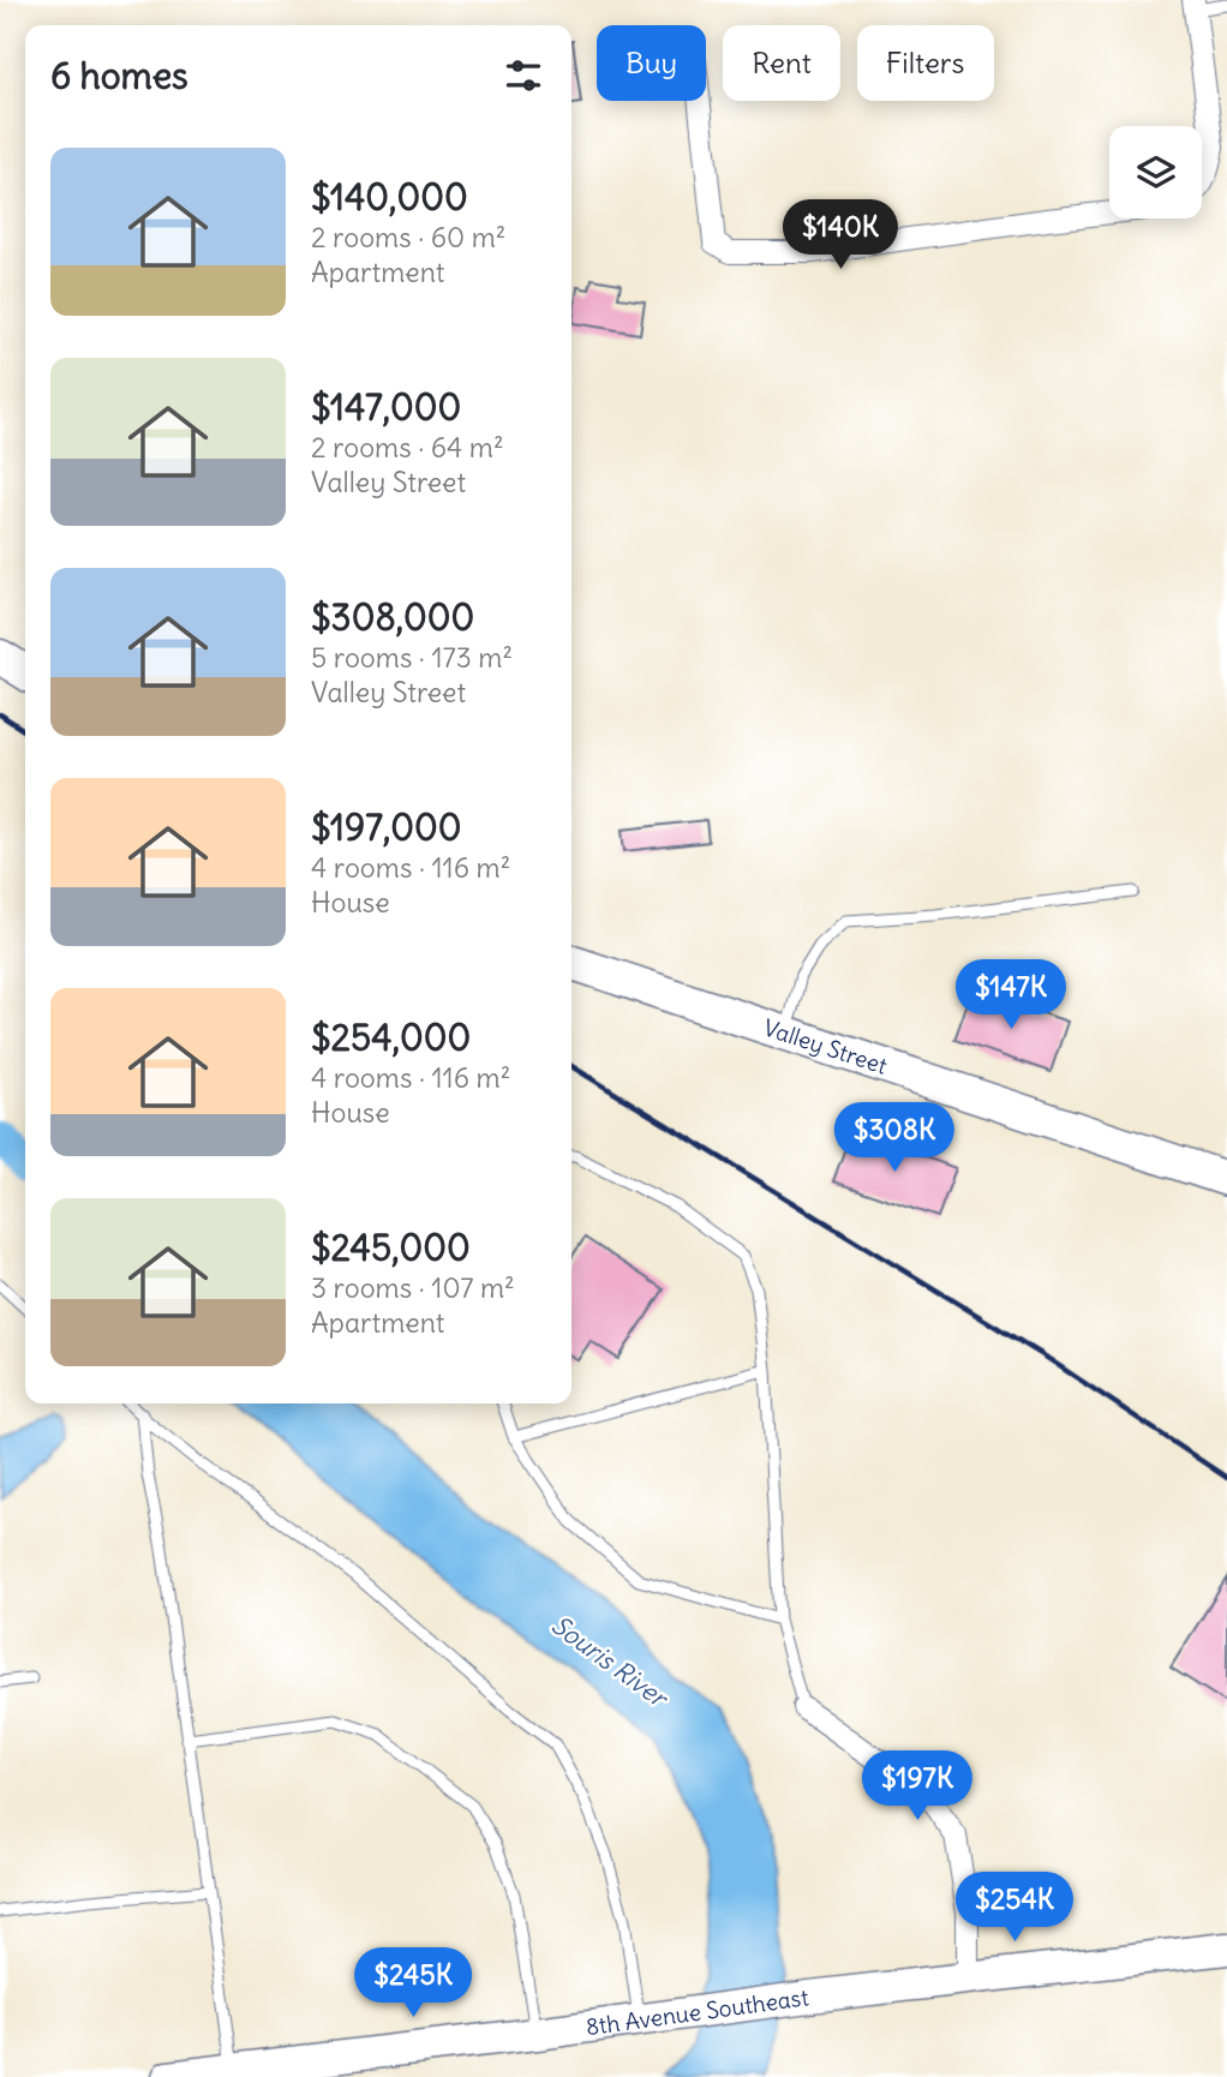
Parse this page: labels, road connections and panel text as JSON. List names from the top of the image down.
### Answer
{
  "streets": {
    "main road": ["Valley Street"],
    "street": ["8th Avenue Southeast"]
  },
  "water": ["Souris River"],
  "page": {
    "chip": ["Buy", "Rent", "Filters"],
    "heading": "6 homes",
    "list": [
      {
        "name": "$140,000",
        "note": "2 rooms · 60 m² · Apartment"
      },
      {
        "name": "$147,000",
        "note": "2 rooms · 64 m² · Valley Street"
      },
      {
        "name": "$308,000",
        "note": "5 rooms · 173 m² · Valley Street"
      },
      {
        "name": "$197,000",
        "note": "4 rooms · 116 m² · House"
      },
      {
        "name": "$254,000",
        "note": "4 rooms · 116 m² · House"
      },
      {
        "name": "$245,000",
        "note": "3 rooms · 107 m² · Apartment"
      }
    ],
    "price": [
      "$140K",
      "$147K",
      "$308K",
      "$197K",
      "$254K",
      "$245K"
    ]
  }
}
